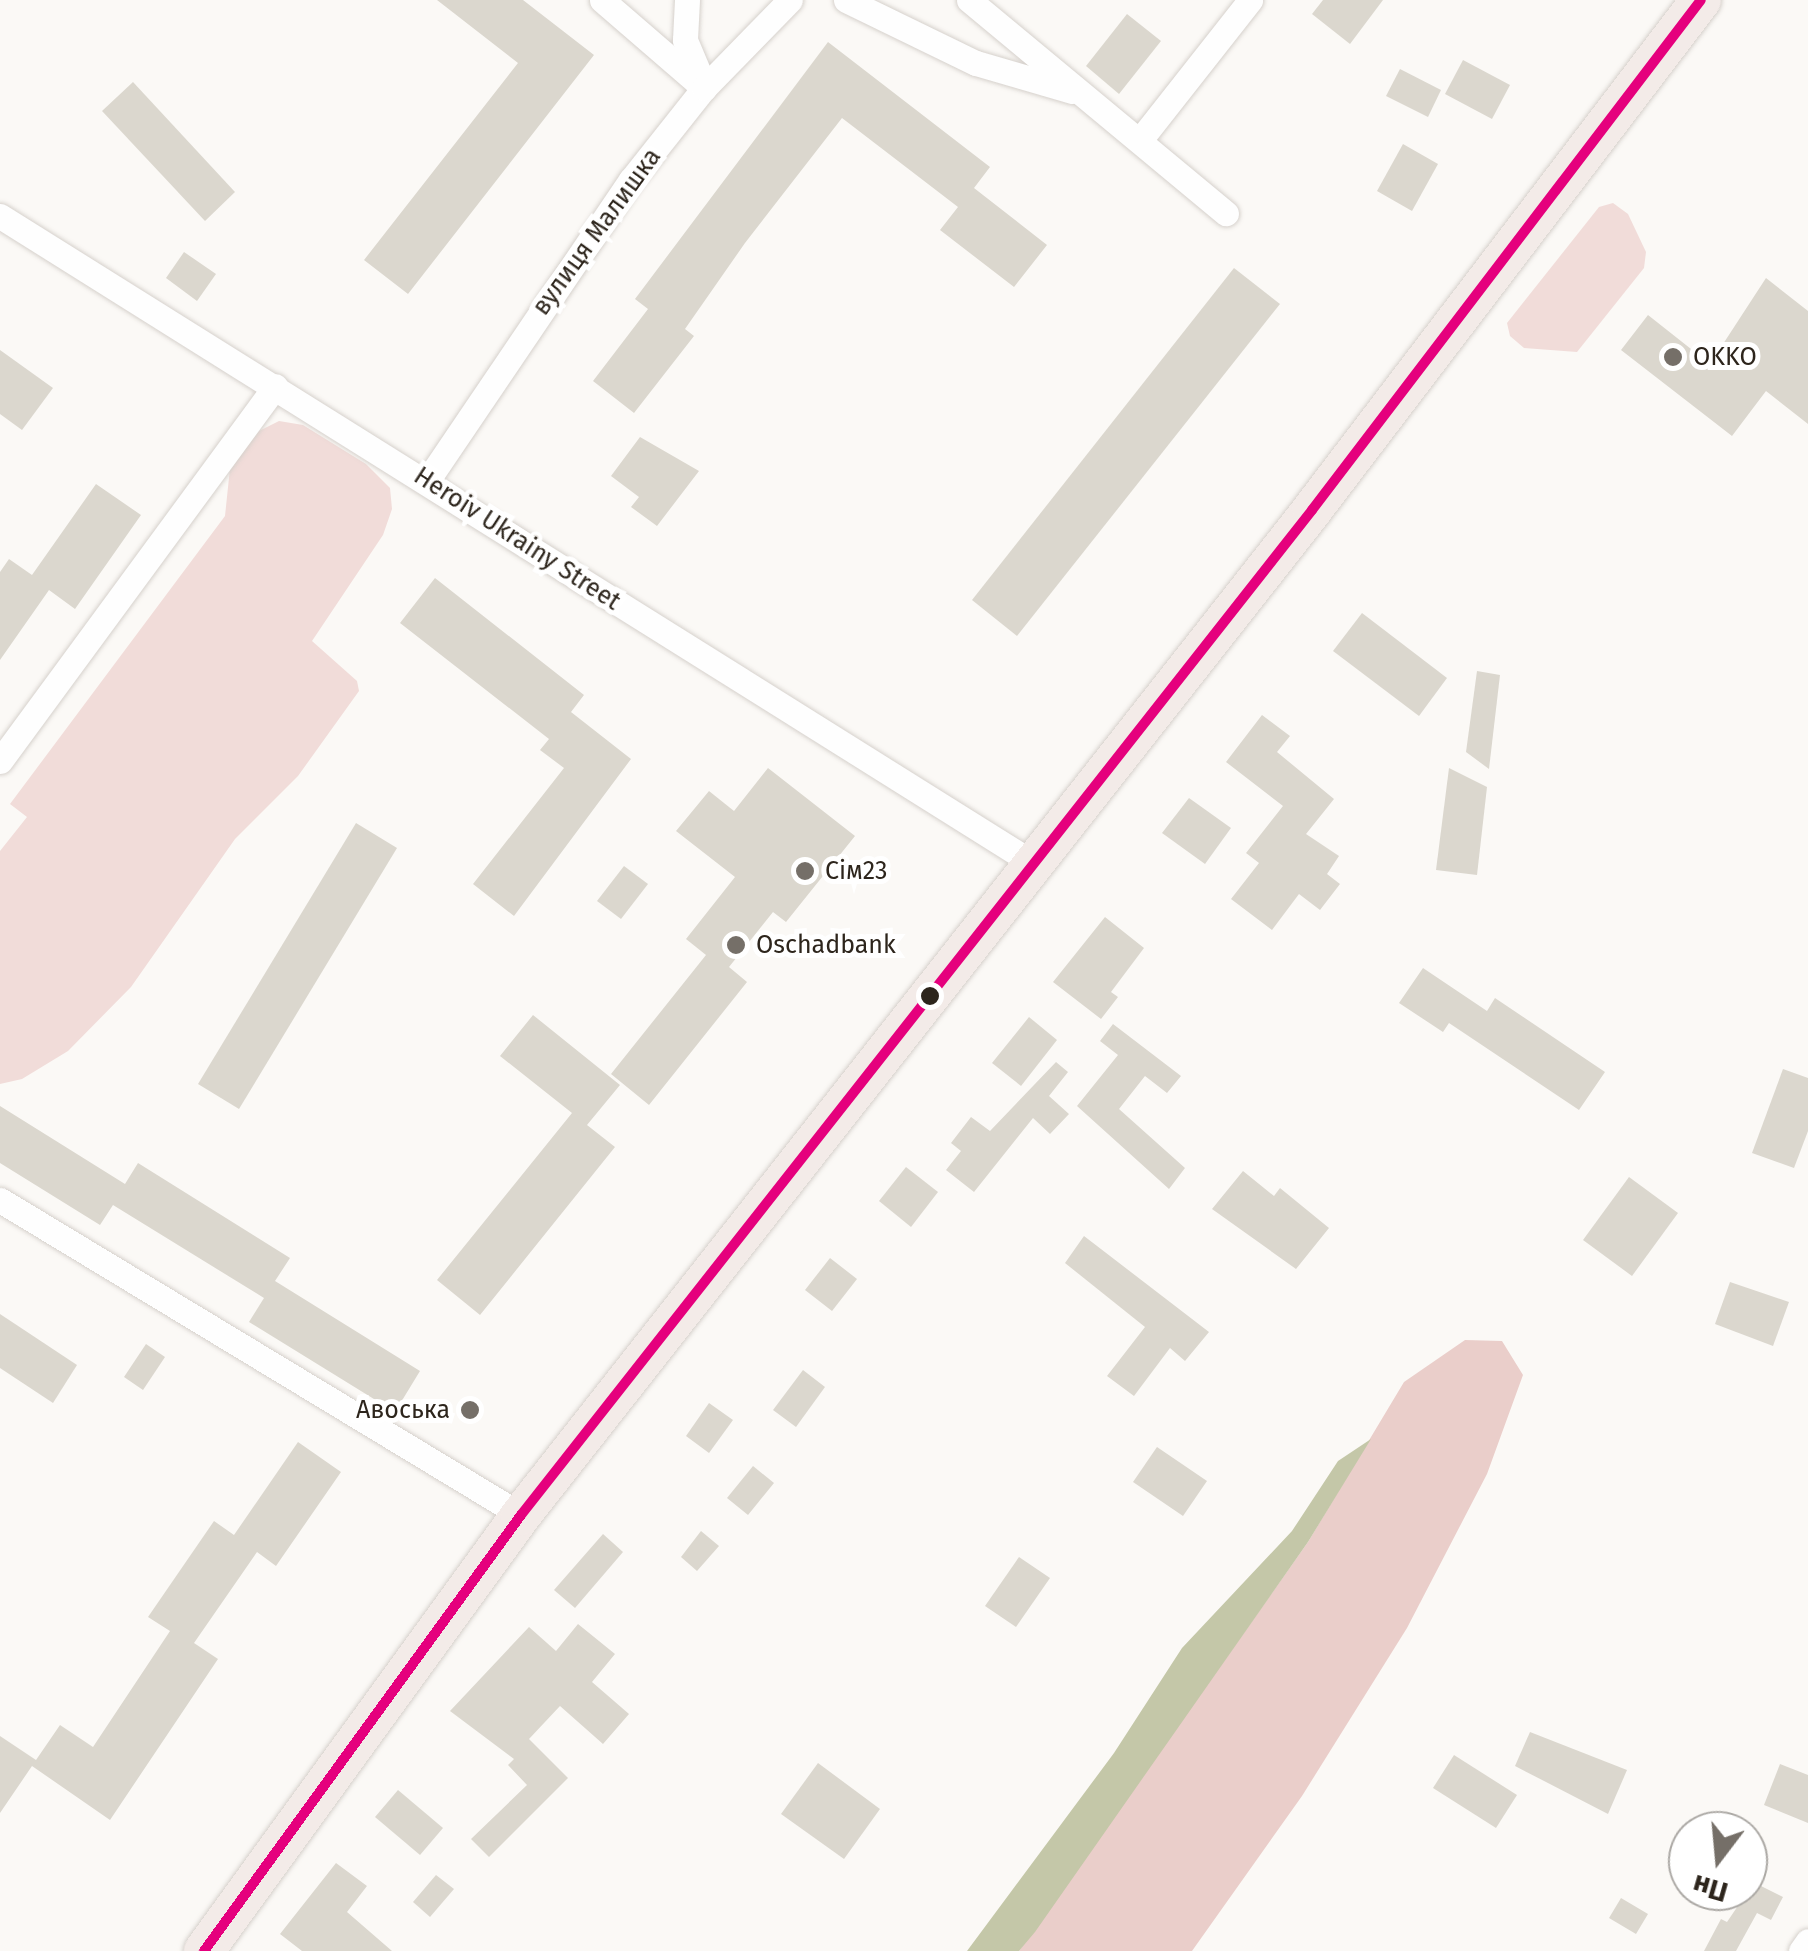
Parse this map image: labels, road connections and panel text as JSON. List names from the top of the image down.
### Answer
{
  "streets": {
    "street": ["вулиця Малишка", "Heroiv Ukrainy Street"]
  },
  "crossings": [
    ["вулиця Малишка", "Heroiv Ukrainy Street"]
  ],
  "places": [
    "OKKO",
    "Сім23",
    "Oschadbank",
    "Авоська"
  ],
  "north": "bottom"
}
